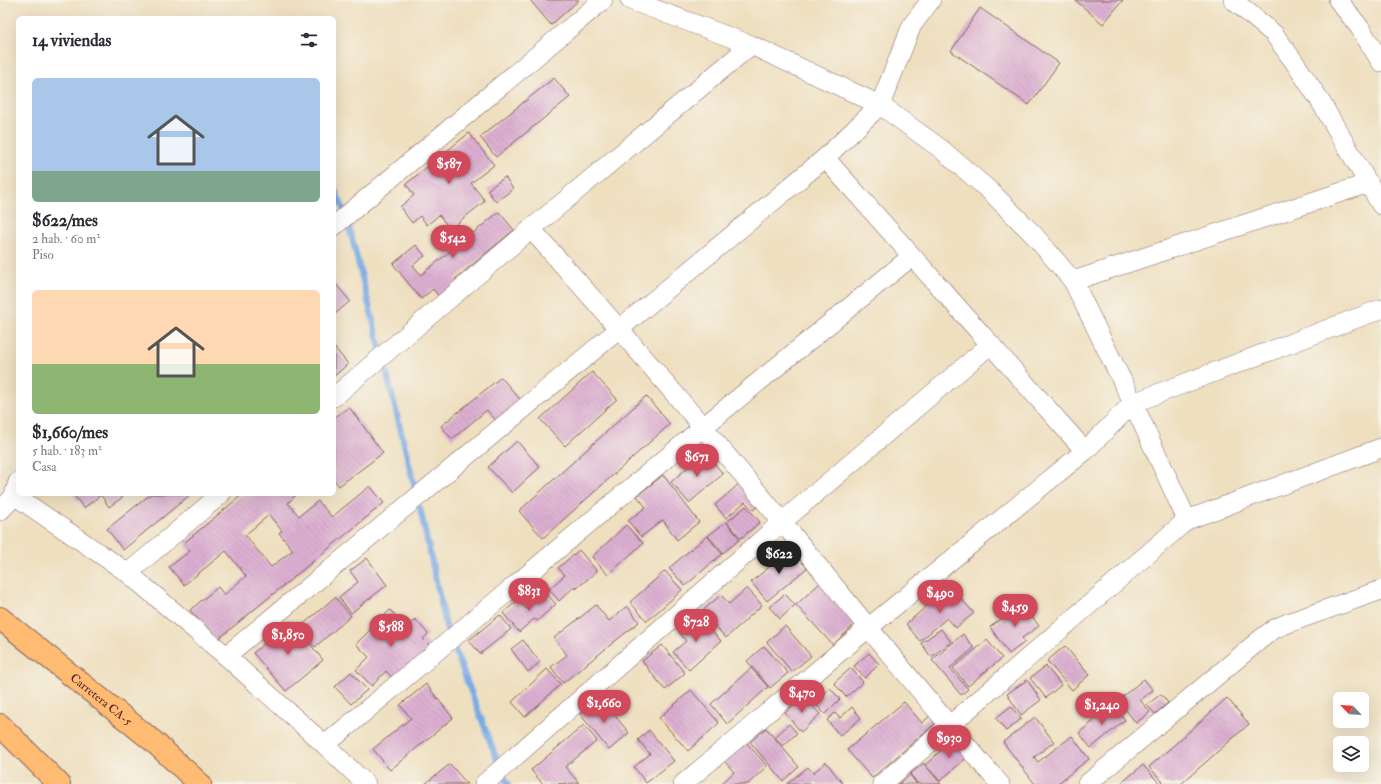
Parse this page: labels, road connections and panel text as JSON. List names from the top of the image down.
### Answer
{
  "streets": {
    "highway": ["Carretera CA-5"]
  },
  "north": "top left",
  "page": {
    "heading": "14 viviendas",
    "list": [
      {
        "name": "$622/mes",
        "note": "2 hab. · 60 m² · Piso"
      },
      {
        "name": "$1,660/mes",
        "note": "5 hab. · 183 m² · Casa"
      }
    ],
    "price": [
      "$587",
      "$542",
      "$671",
      "$622",
      "$831",
      "$490",
      "$459",
      "$728",
      "$588",
      "$1,850",
      "$470",
      "$1,660",
      "$1,240",
      "$930"
    ]
  }
}
